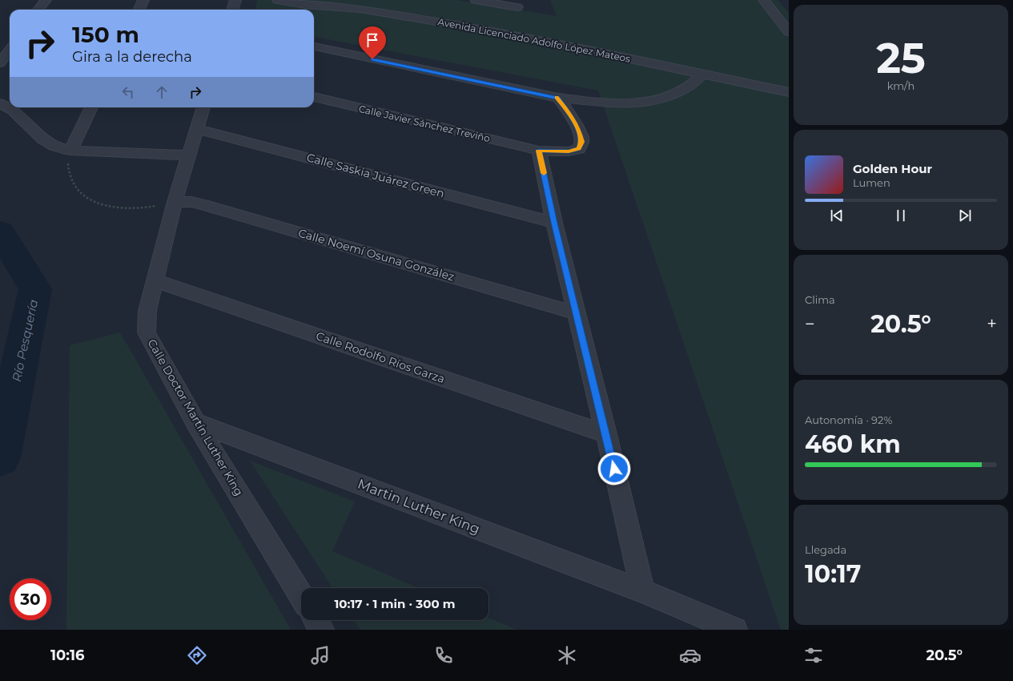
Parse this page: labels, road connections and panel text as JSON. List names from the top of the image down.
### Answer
{
  "streets": {
    "street": [
      "Avenida Licenciado Adolfo López Mateos",
      "Calle Javier Sánchez Treviño",
      "Calle Saskia Juárez Green",
      "Calle Noemí Osuna González",
      "Calle Rodolfo Ríos Garza",
      "Calle Doctor Martín Luther King",
      "Martin Luther King"
    ]
  },
  "crossings": [
    ["Calle Saskia Juárez Green", "Calle Doctor Martín Luther King"],
    ["Calle Noemí Osuna González", "Calle Doctor Martín Luther King"],
    ["Calle Rodolfo Ríos Garza", "Calle Doctor Martín Luther King"],
    ["Calle Doctor Martín Luther King", "Martin Luther King"]
  ],
  "water": ["Río Pesquería"],
  "page": {
    "tile": [
      ["25", "km/h"],
      "Clima",
      ["Autonomía · 92%", "460 km"],
      ["Llegada", "10:17"]
    ],
    "turn": ["150 m", "Gira a la derecha"],
    "song": ["Golden Hour", "Lumen"],
    "heat": ["−", "20.5°", "+"],
    "limit": "30",
    "trip": "10:17 · 1 min · 300 m",
    "tabs": ["10:16", "20.5°"]
  }
}
